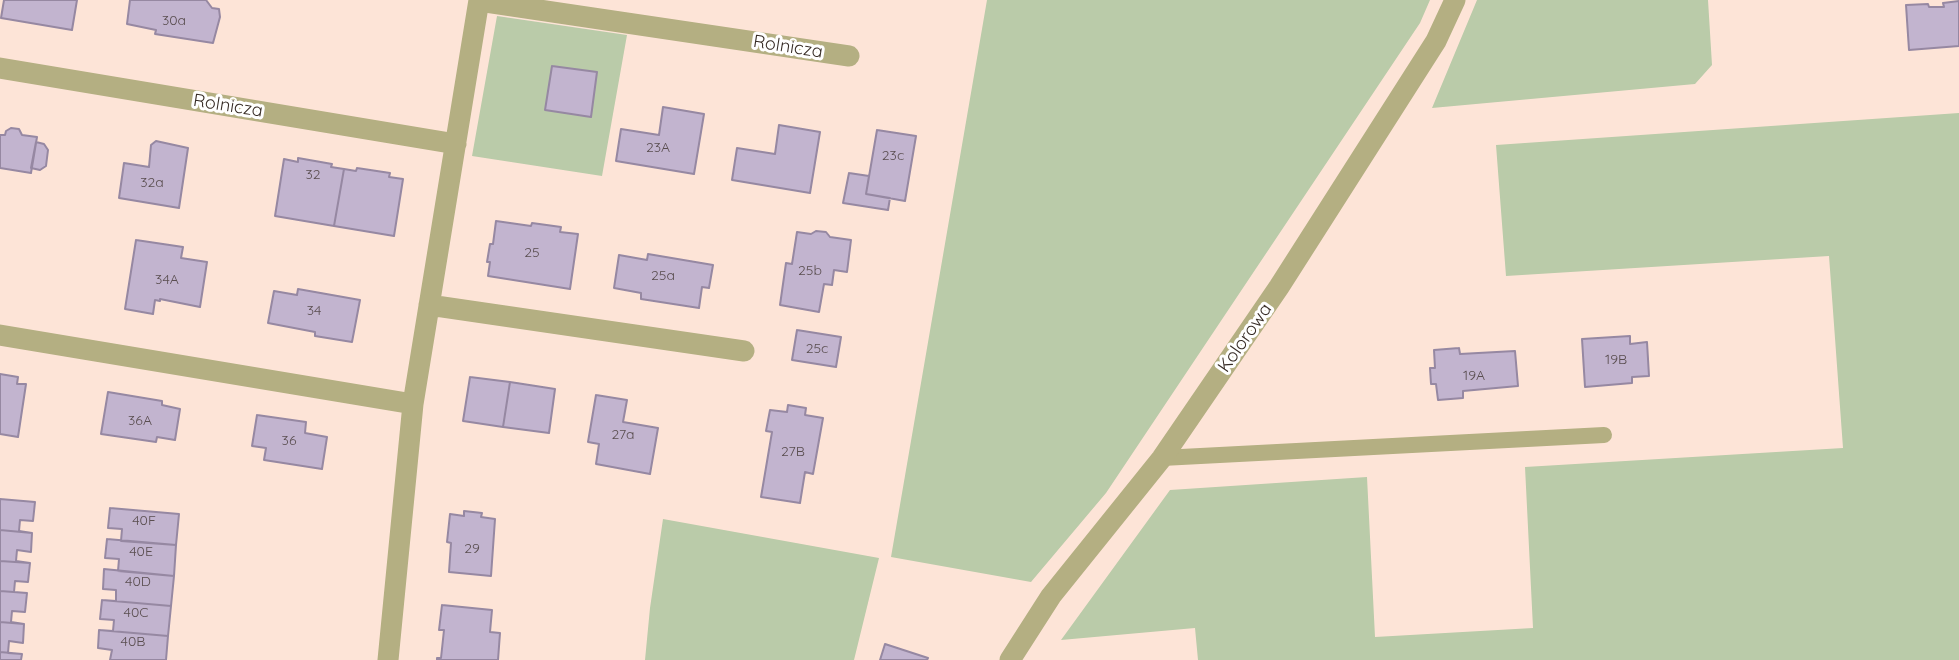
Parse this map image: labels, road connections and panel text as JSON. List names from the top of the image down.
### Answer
{
  "streets": {
    "street": ["Rolnicza", "Kolorowa"]
  },
  "house_numbers": [
    "30a",
    "23A",
    "23c",
    "32",
    "32a",
    "25",
    "25b",
    "25a",
    "34A",
    "34",
    "25c",
    "19B",
    "19A",
    "36A",
    "27a",
    "36",
    "27B",
    "40F",
    "29",
    "40E",
    "40D",
    "40C",
    "40B"
  ]
}
